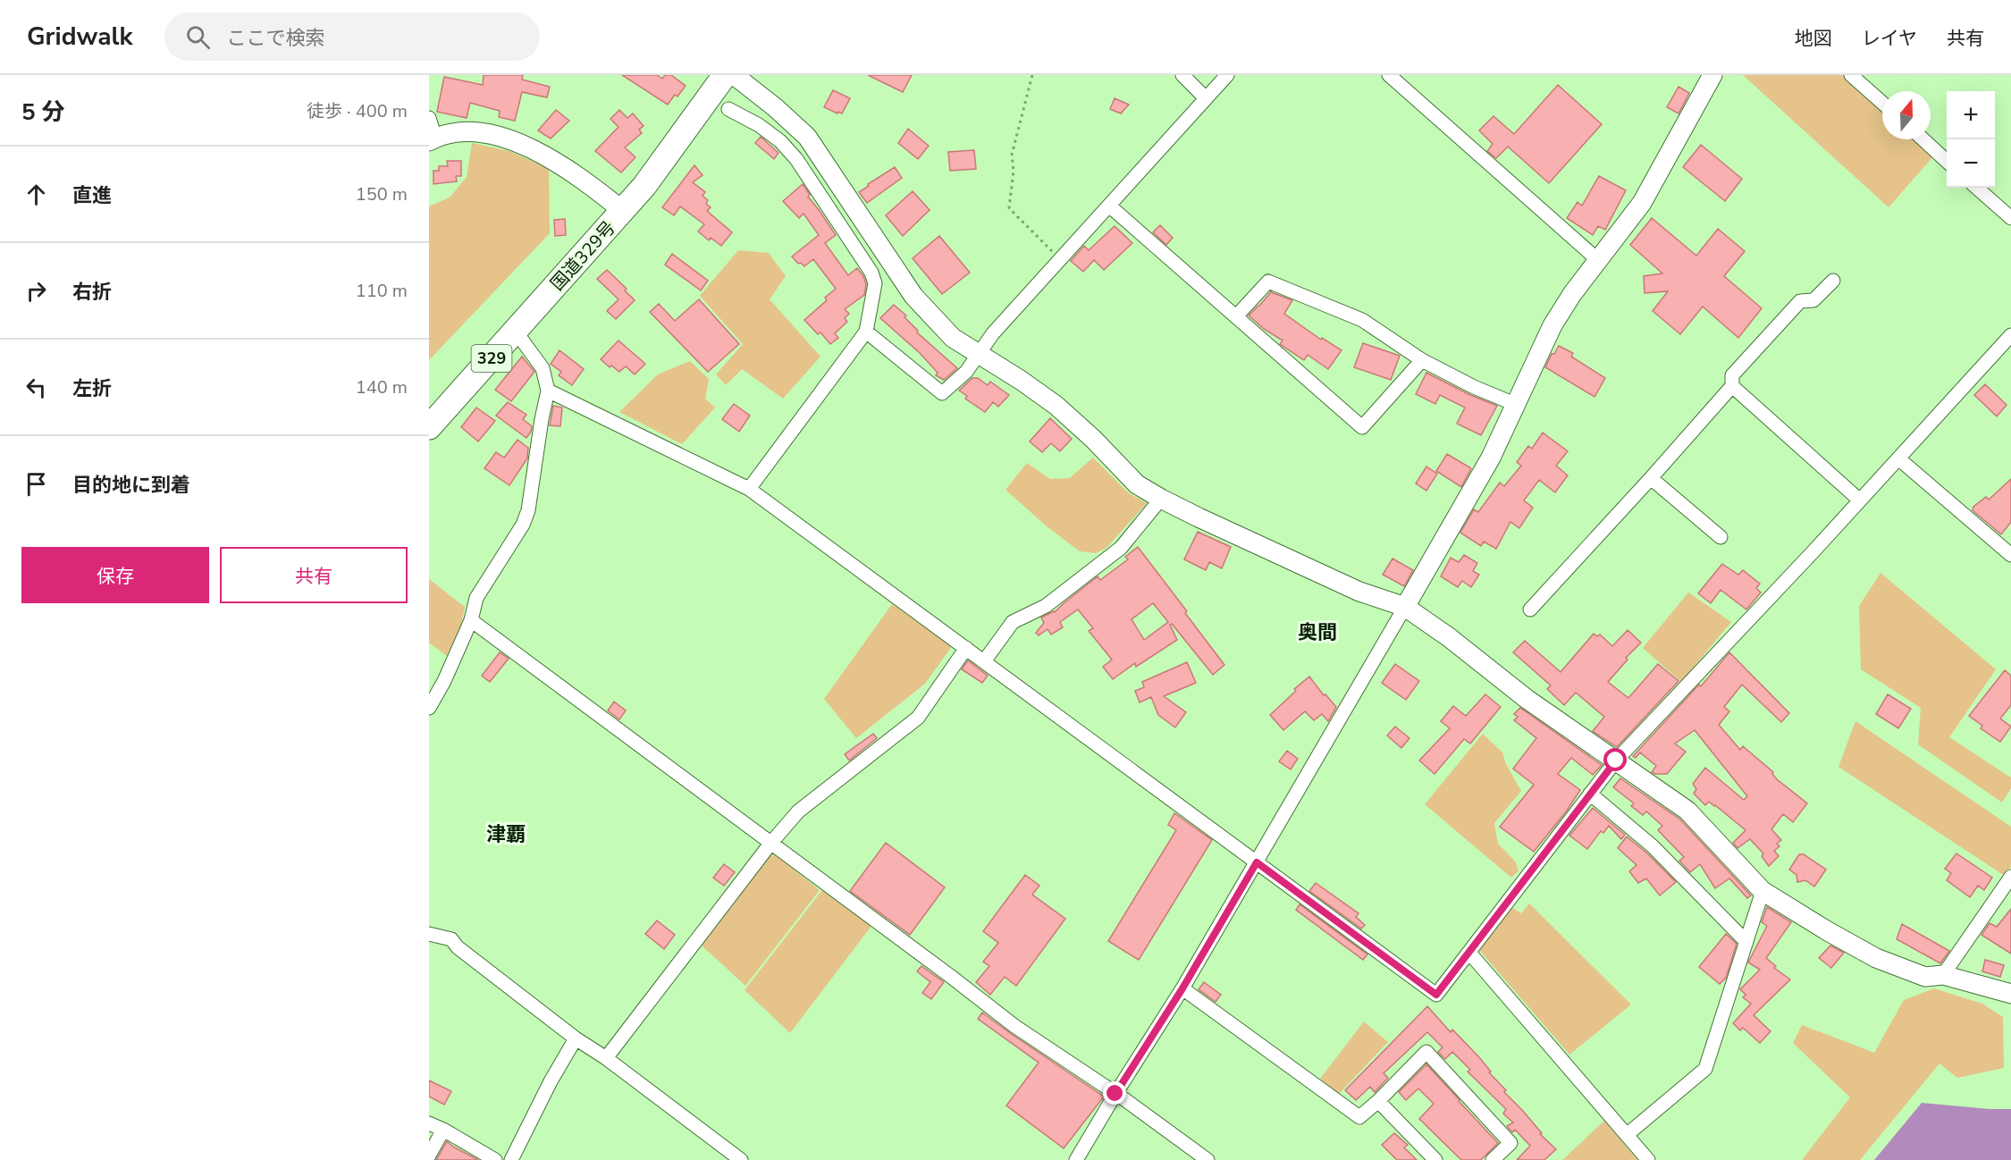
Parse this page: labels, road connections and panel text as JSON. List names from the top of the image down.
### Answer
{
  "streets": {
    "highway": ["国道329号", "329"]
  },
  "districts": ["奥間", "津覇"],
  "north": "top",
  "page": {
    "header": "Gridwalk",
    "search": "ここで検索",
    "nav": ["地図", "レイヤ", "共有"],
    "heading": ["5 分", "徒歩 · 400 m"],
    "map_buttons": ["+", "−"],
    "list": [
      ["直進", "150 m"],
      ["右折", "110 m"],
      ["左折", "140 m"],
      "目的地に到着"
    ],
    "buttons": ["保存", "共有"]
  }
}
